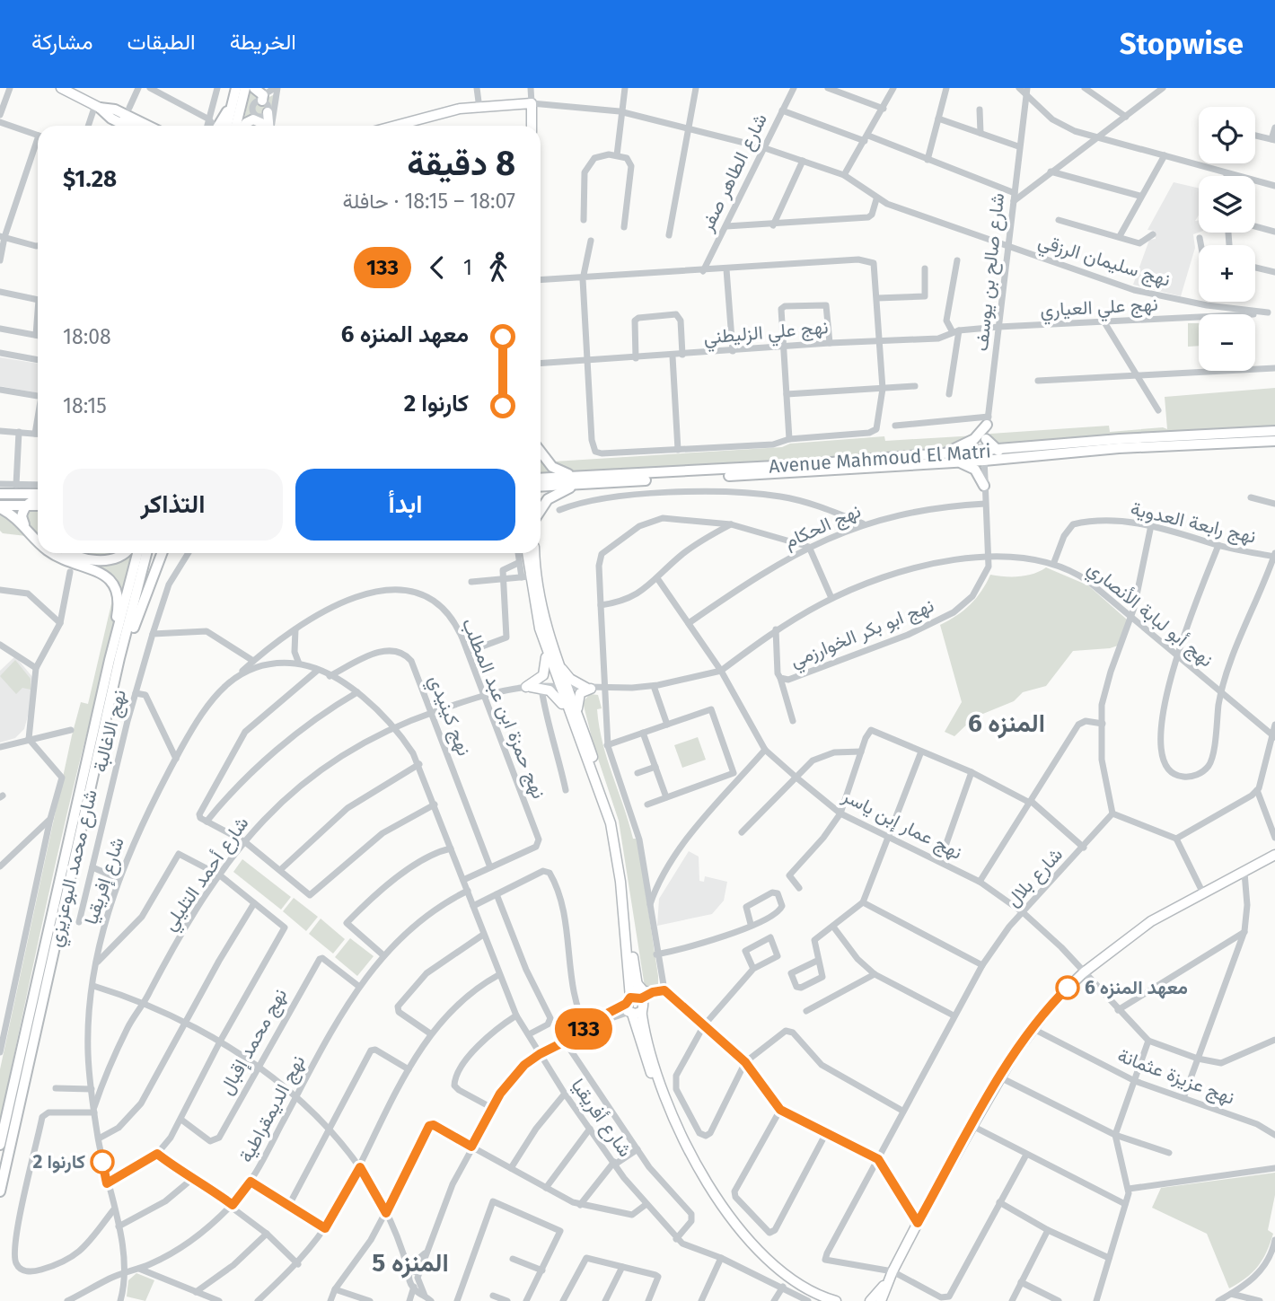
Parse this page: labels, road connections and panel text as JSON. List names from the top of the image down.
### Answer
{
  "streets": {
    "highway": ["Avenue Mahmoud El Matri", "شارع محمد البوعزيزي"],
    "street": [
      "شارع الطاهر صفر",
      "نهج سليمان الرزقي",
      "شارع صالح بن يوسف",
      "نهج علي العياري",
      "نهج علي الزليطني",
      "نهج رابعة العدوية",
      "نهج الحكام",
      "نهج أبو لبابة الأنصاري",
      "نهج ابو بكر الخوارزمي",
      "نهج حمزة ابن عبد المطلب",
      "نهج كينيدي",
      "نهج الاغالبة",
      "نهج عمار إبن ياسر",
      "شارع أحمد التليلي",
      "شارع بلال",
      "شارع إفريقيا",
      "نهج محمد إقبال",
      "نهج عزيزة عثمانة",
      "نهج الديمقراطية",
      "شارع أفريقيا"
    ]
  },
  "crossings": [
    ["شارع الطاهر صفر", "نهج سليمان الرزقي"],
    ["نهج سليمان الرزقي", "شارع صالح بن يوسف"],
    ["نهج سليمان الرزقي", "نهج علي العياري"],
    ["شارع صالح بن يوسف", "نهج علي العياري"],
    ["شارع صالح بن يوسف", "نهج علي الزليطني"],
    ["شارع صالح بن يوسف", "Avenue Mahmoud El Matri"],
    ["شارع صالح بن يوسف", "نهج الحكام"],
    ["شارع صالح بن يوسف", "نهج أبو لبابة الأنصاري"],
    ["شارع صالح بن يوسف", "نهج ابو بكر الخوارزمي"],
    ["نهج علي العياري", "نهج علي الزليطني"],
    ["نهج رابعة العدوية", "نهج أبو لبابة الأنصاري"],
    ["نهج الحكام", "نهج عمار إبن ياسر"],
    ["نهج أبو لبابة الأنصاري", "نهج ابو بكر الخوارزمي"],
    ["نهج أبو لبابة الأنصاري", "نهج عمار إبن ياسر"],
    ["نهج أبو لبابة الأنصاري", "شارع أحمد التليلي"],
    ["نهج حمزة ابن عبد المطلب", "نهج كينيدي"],
    ["نهج حمزة ابن عبد المطلب", "شارع أحمد التليلي"],
    ["نهج حمزة ابن عبد المطلب", "شارع إفريقيا"],
    ["نهج كينيدي", "شارع أحمد التليلي"],
    ["نهج كينيدي", "شارع إفريقيا"],
    ["نهج عمار إبن ياسر", "شارع أحمد التليلي"],
    ["نهج عمار إبن ياسر", "شارع بلال"],
    ["شارع أحمد التليلي", "شارع إفريقيا"],
    ["شارع أحمد التليلي", "شارع أفريقيا"],
    ["شارع إفريقيا", "نهج الديمقراطية"],
    ["شارع إفريقيا", "شارع أفريقيا"],
    ["نهج محمد إقبال", "نهج الديمقراطية"],
    ["نهج الديمقراطية", "شارع أفريقيا"]
  ],
  "districts": ["المنزه 6", "المنزه 5"],
  "places": ["معهد المنزه 6", "كارنوا 2"],
  "lines": ["bus line 133"],
  "page": {
    "header": "Stopwise",
    "nav": ["الخريطة", "الطبقات", "مشاركة"],
    "on_map": "133",
    "map_buttons": ["+", "−"],
    "heading": ["8 دقيقة", "18:07 – 18:15 · حافلة", "$1.28"],
    "legs": ["1", "133"],
    "list": [
      {
        "name": "معهد المنزه 6",
        "value": "18:08"
      },
      {
        "name": "كارنوا 2",
        "value": "18:15"
      }
    ],
    "buttons": ["ابدأ", "التذاكر"]
  }
}
